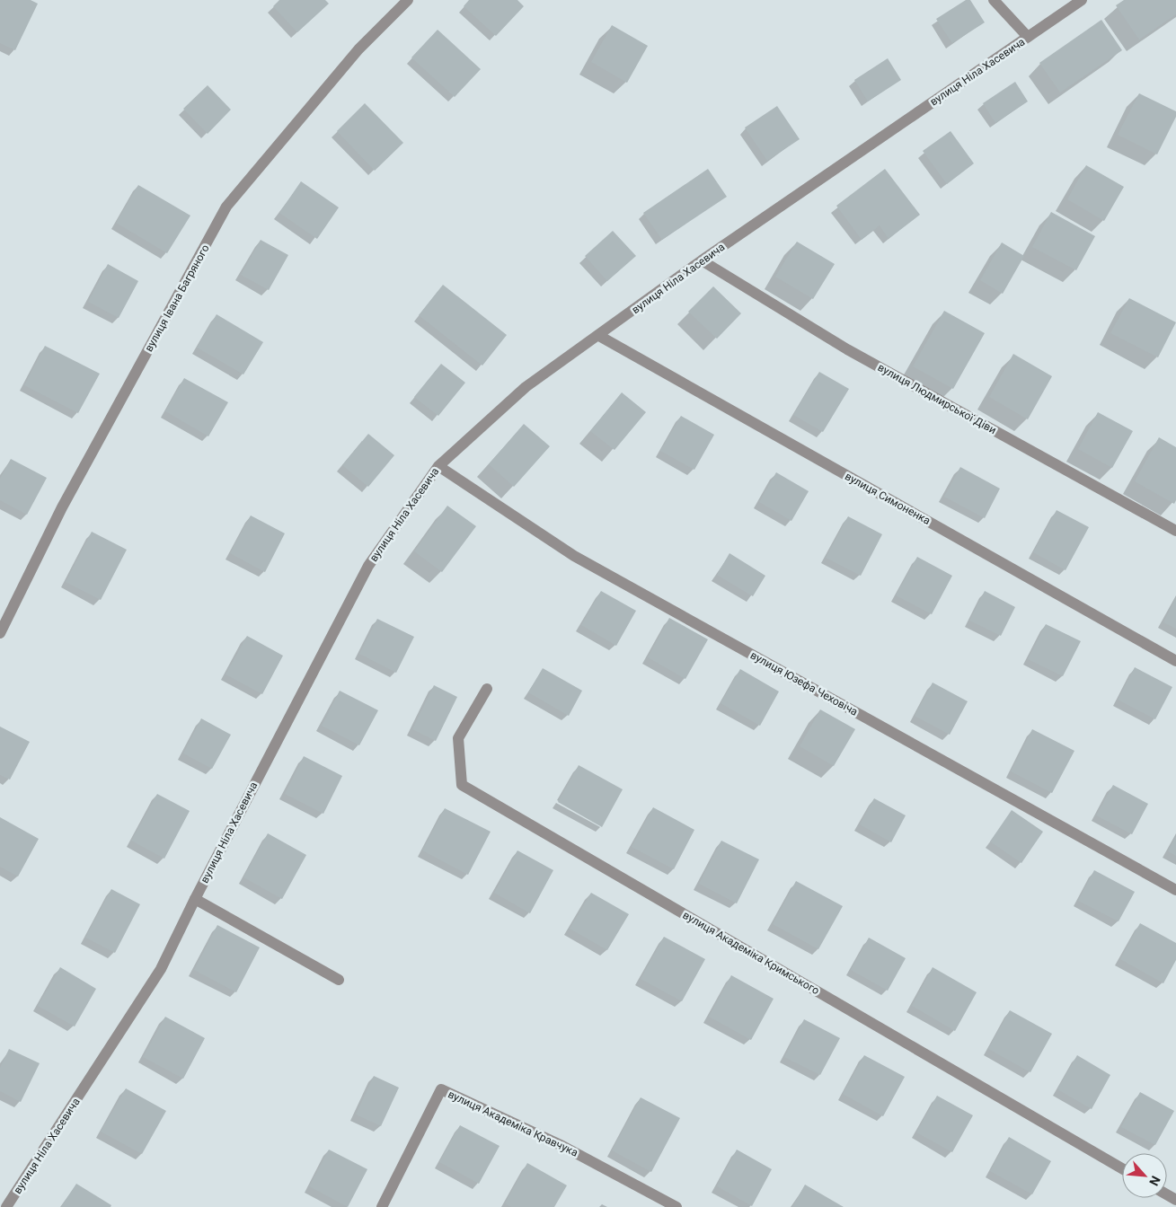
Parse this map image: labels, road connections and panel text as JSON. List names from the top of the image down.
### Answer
{
  "streets": {
    "street": [
      "вулиця Ніла Хасевича",
      "вулиця Івана Багряного",
      "вулиця Людмирської Діви",
      "вулиця Симоненка",
      "вулиця Юзефа Чеховіча",
      "вулиця Академіка Кримського",
      "вулиця Академіка Кравчука"
    ]
  },
  "crossings": [
    ["вулиця Ніла Хасевича", "вулиця Людмирської Діви"],
    ["вулиця Ніла Хасевича", "вулиця Симоненка"],
    ["вулиця Ніла Хасевича", "вулиця Юзефа Чеховіча"]
  ],
  "north": "bottom right"
}
